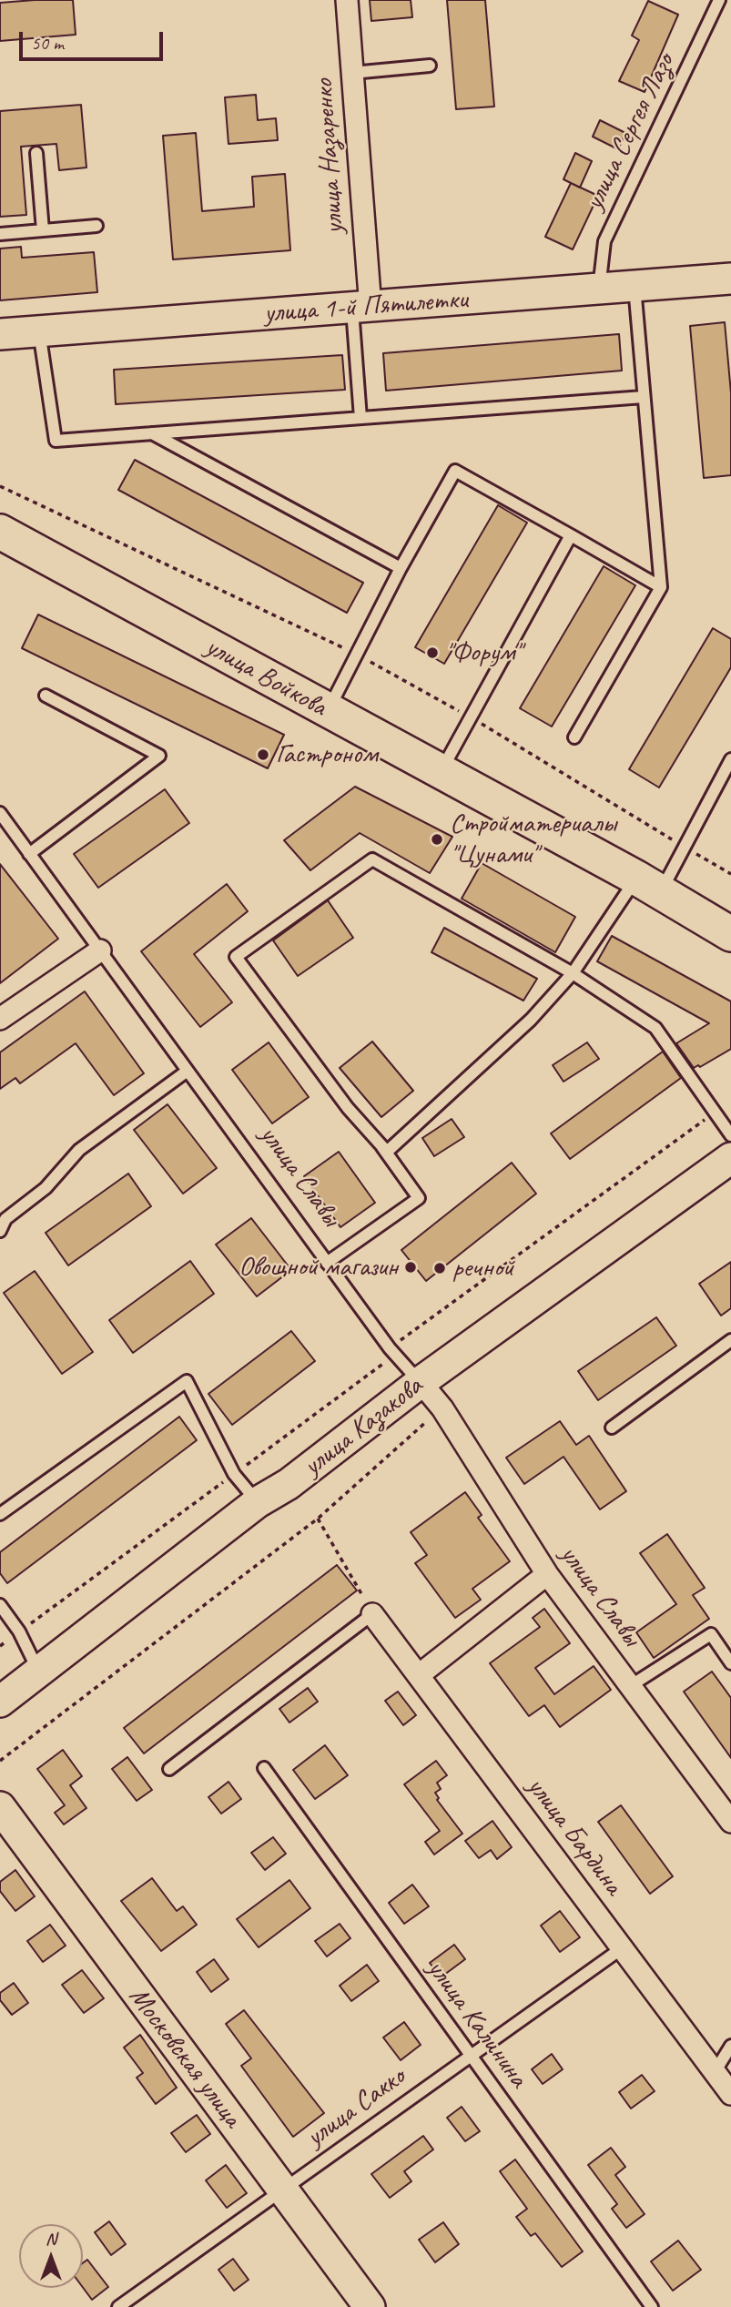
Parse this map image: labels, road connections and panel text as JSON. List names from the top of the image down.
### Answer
{
  "streets": {
    "main road": [
      "улица 1-й Пятилетки",
      "улица Войкова",
      "улица Казакова",
      "Московская улица"
    ],
    "street": ["улица Назаренко", "улица Славы", "улица Бардина"],
    "lane": ["улица Сергея Лазо", "улица Калинина", "улица Сакко"]
  },
  "crossings": [
    ["улица Сергея Лазо", "улица 1-й Пятилетки"],
    ["улица Назаренко", "улица 1-й Пятилетки"],
    ["улица Славы", "улица Казакова"],
    ["улица Бардина", "улица Сакко"],
    ["улица Калинина", "улица Сакко"],
    ["Московская улица", "улица Сакко"]
  ],
  "places": [
    "\"Форум\"",
    "Гастроном",
    "Стройматериалы \"Цунами\"",
    "Овощной магазин",
    "речной"
  ],
  "scale_bar": "50 m",
  "north": "top"
}
